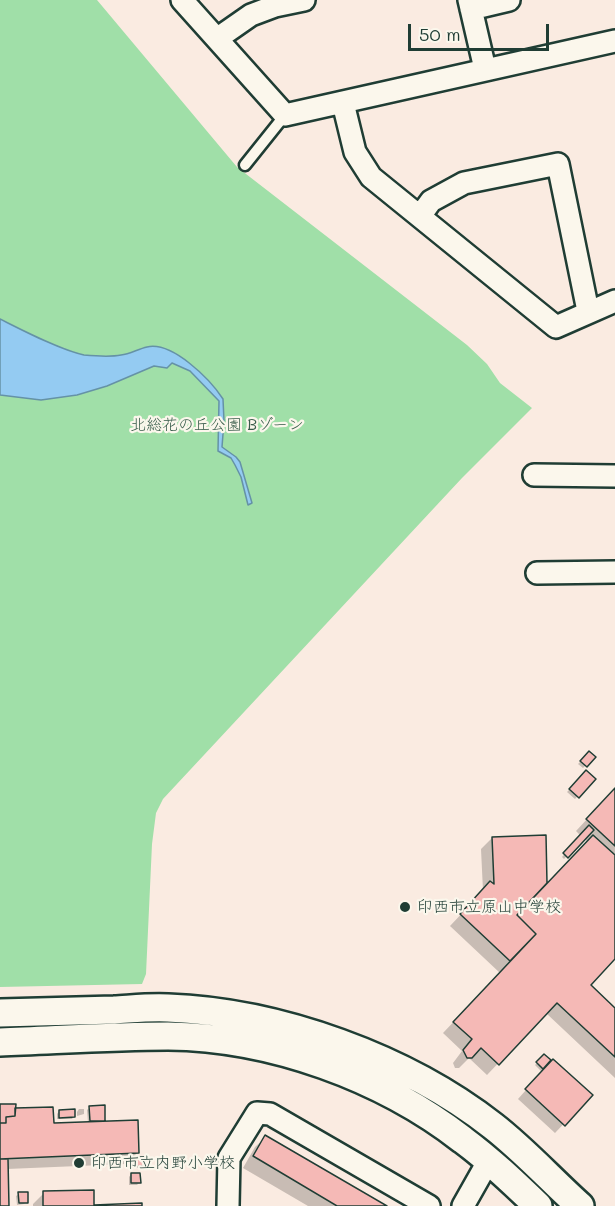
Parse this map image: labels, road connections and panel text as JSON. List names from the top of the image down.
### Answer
{
  "parks": ["北総花の丘公園 Bゾーン"],
  "places": ["印西市立原山中学校", "印西市立内野小学校"],
  "scale_bar": "50 m"
}
